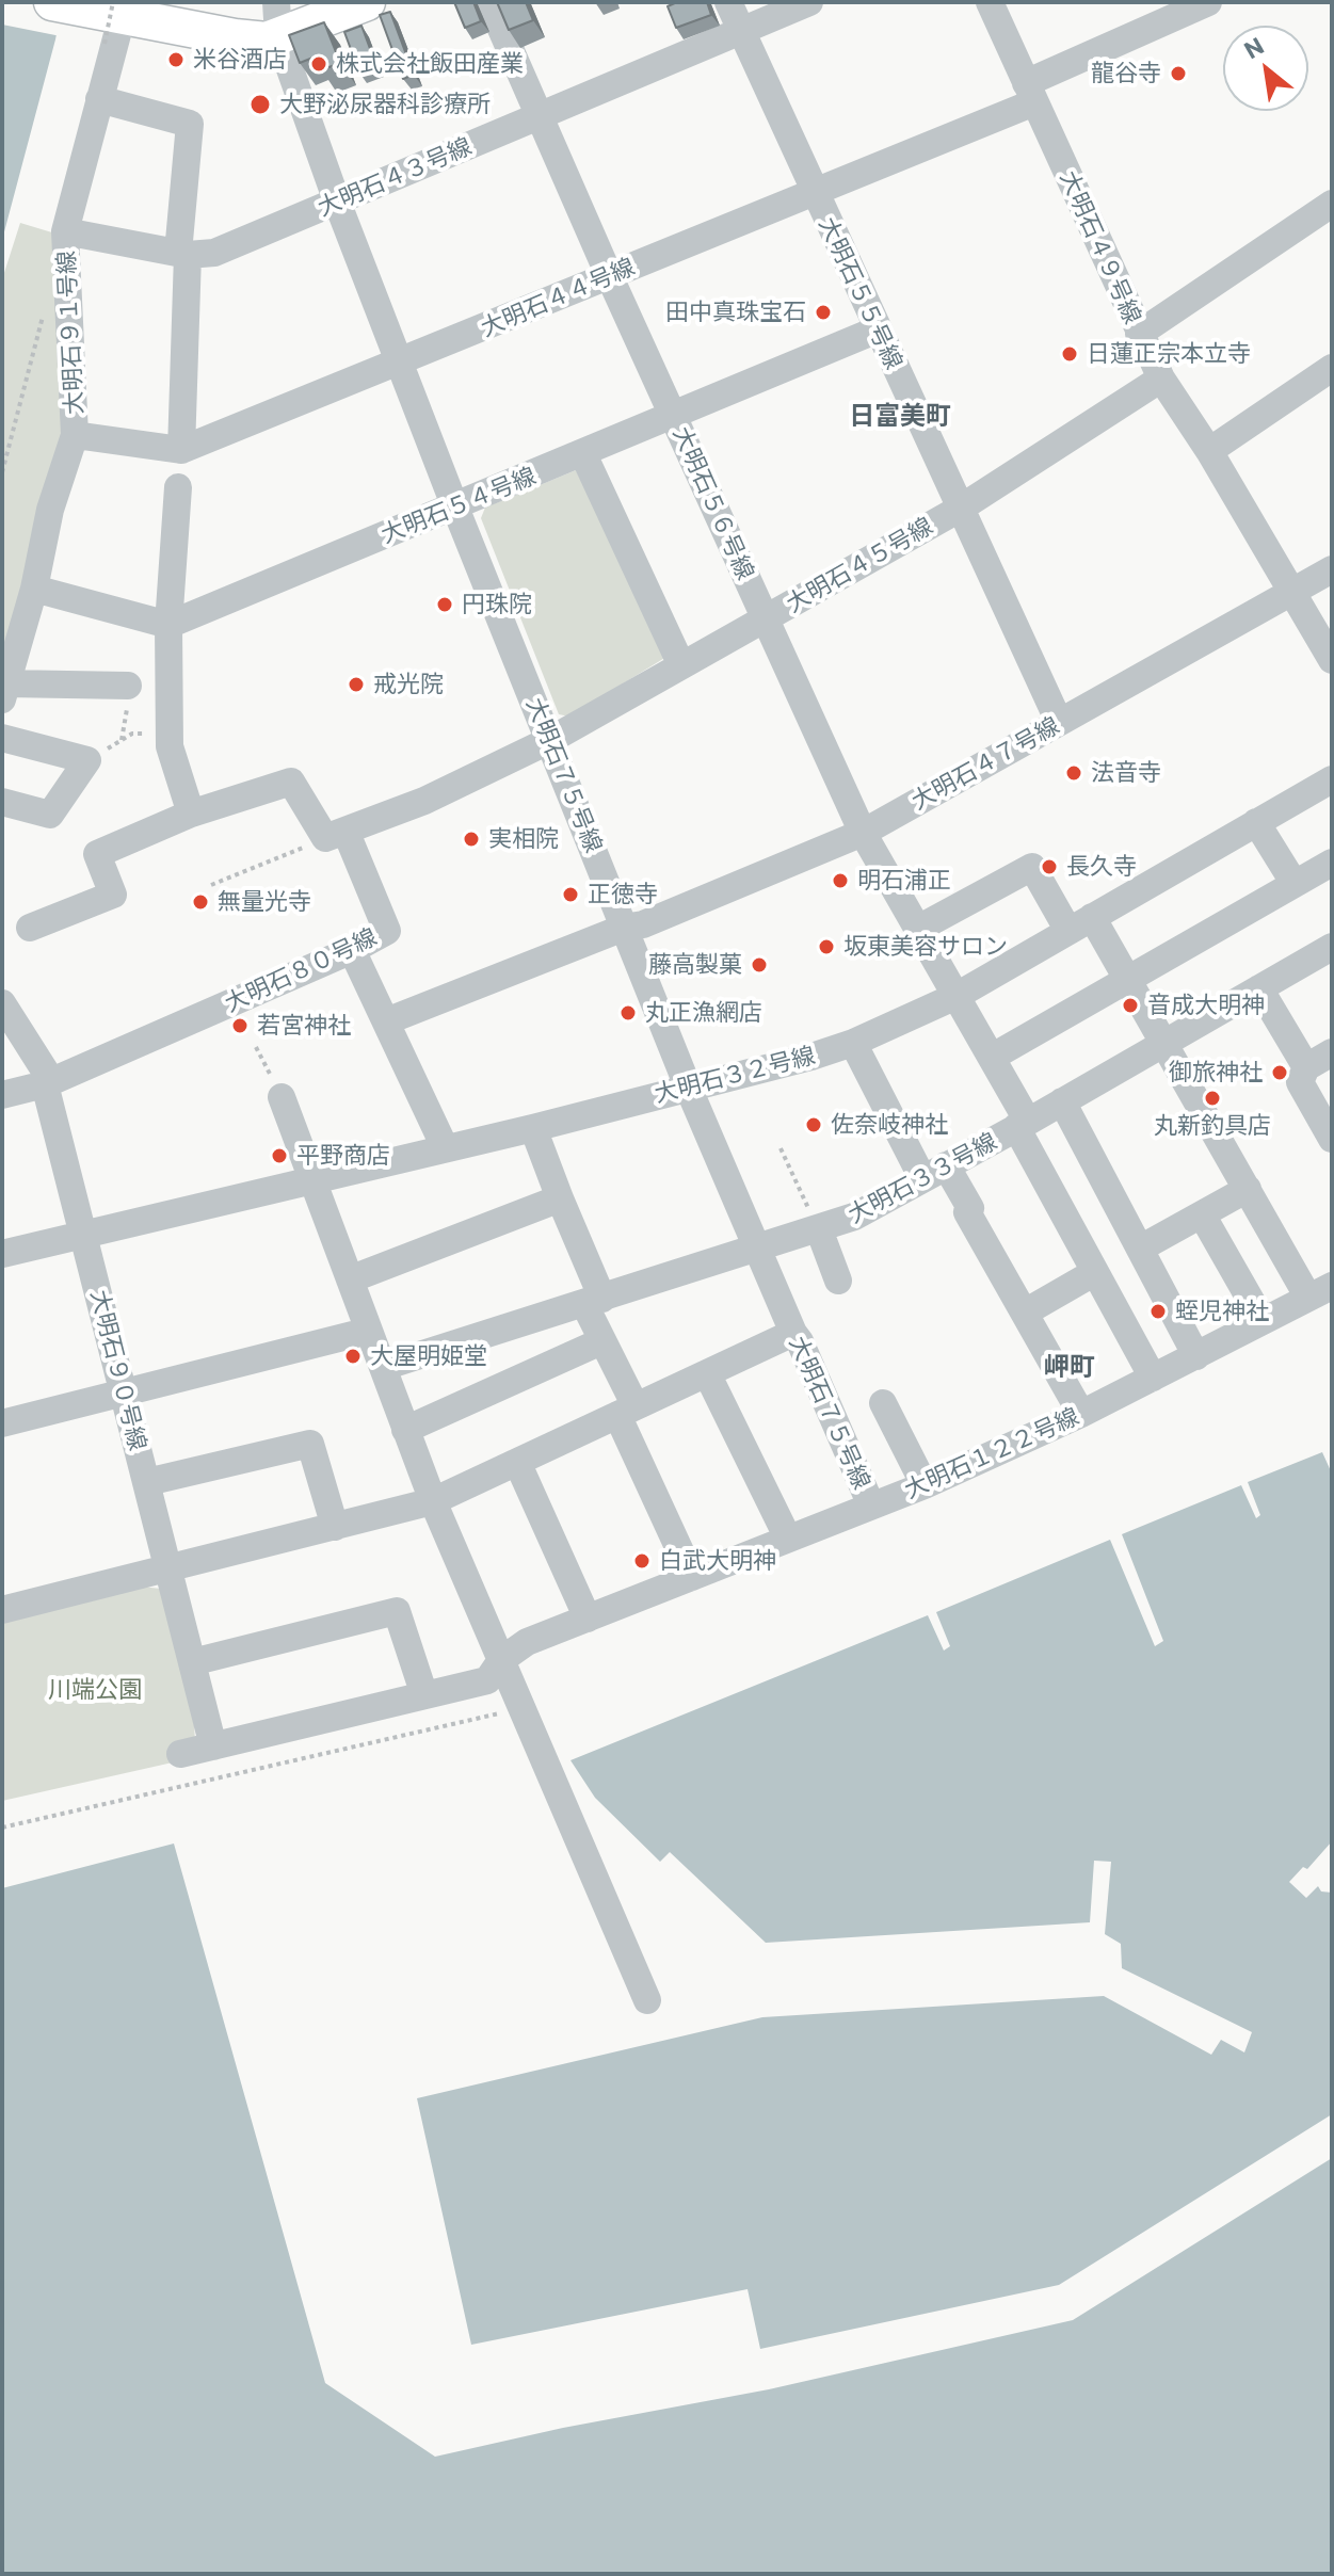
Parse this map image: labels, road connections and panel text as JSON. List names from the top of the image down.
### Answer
{
  "streets": {
    "street": [
      "大明石４３号線",
      "大明石４９号線",
      "大明石５５号線",
      "大明石４４号線",
      "大明石９１号線",
      "大明石５６号線",
      "大明石５４号線",
      "大明石４５号線",
      "大明石４７号線",
      "大明石７５号線",
      "大明石８０号線",
      "大明石３２号線",
      "大明石３３号線",
      "大明石９０号線",
      "大明石１２２号線"
    ]
  },
  "crossings": [
    ["大明石４３号線", "大明石５５号線"],
    ["大明石４３号線", "大明石９１号線"],
    ["大明石４３号線", "大明石５６号線"],
    ["大明石４３号線", "大明石７５号線"],
    ["大明石４９号線", "大明石４４号線"],
    ["大明石４９号線", "大明石４５号線"],
    ["大明石４９号線", "大明石４７号線"],
    ["大明石５５号線", "大明石４４号線"],
    ["大明石５５号線", "大明石５４号線"],
    ["大明石５５号線", "大明石４５号線"],
    ["大明石５５号線", "大明石４７号線"],
    ["大明石４４号線", "大明石９１号線"],
    ["大明石４４号線", "大明石５６号線"],
    ["大明石４４号線", "大明石７５号線"],
    ["大明石５６号線", "大明石５４号線"],
    ["大明石５６号線", "大明石４５号線"],
    ["大明石５６号線", "大明石４７号線"],
    ["大明石５６号線", "大明石３２号線"],
    ["大明石５６号線", "大明石３３号線"],
    ["大明石５６号線", "大明石１２２号線"],
    ["大明石５４号線", "大明石７５号線"],
    ["大明石４５号線", "大明石７５号線"],
    ["大明石４７号線", "大明石７５号線"],
    ["大明石７５号線", "大明石３２号線"],
    ["大明石７５号線", "大明石３３号線"],
    ["大明石７５号線", "大明石１２２号線"],
    ["大明石８０号線", "大明石９０号線"],
    ["大明石３２号線", "大明石９０号線"],
    ["大明石９０号線", "大明石１２２号線"]
  ],
  "districts": ["日富美町", "岬町"],
  "parks": ["川端公園"],
  "places": [
    "米谷酒店",
    "株式会社飯田産業",
    "龍谷寺",
    "大野泌尿器科診療所",
    "田中真珠宝石",
    "日蓮正宗本立寺",
    "円珠院",
    "戒光院",
    "法音寺",
    "実相院",
    "長久寺",
    "明石浦正",
    "正徳寺",
    "無量光寺",
    "坂東美容サロン",
    "藤高製菓",
    "音成大明神",
    "丸正漁網店",
    "若宮神社",
    "御旅神社",
    "丸新釣具店",
    "佐奈岐神社",
    "平野商店",
    "蛭児神社",
    "大屋明姫堂",
    "白武大明神"
  ],
  "north": "top left"
}
